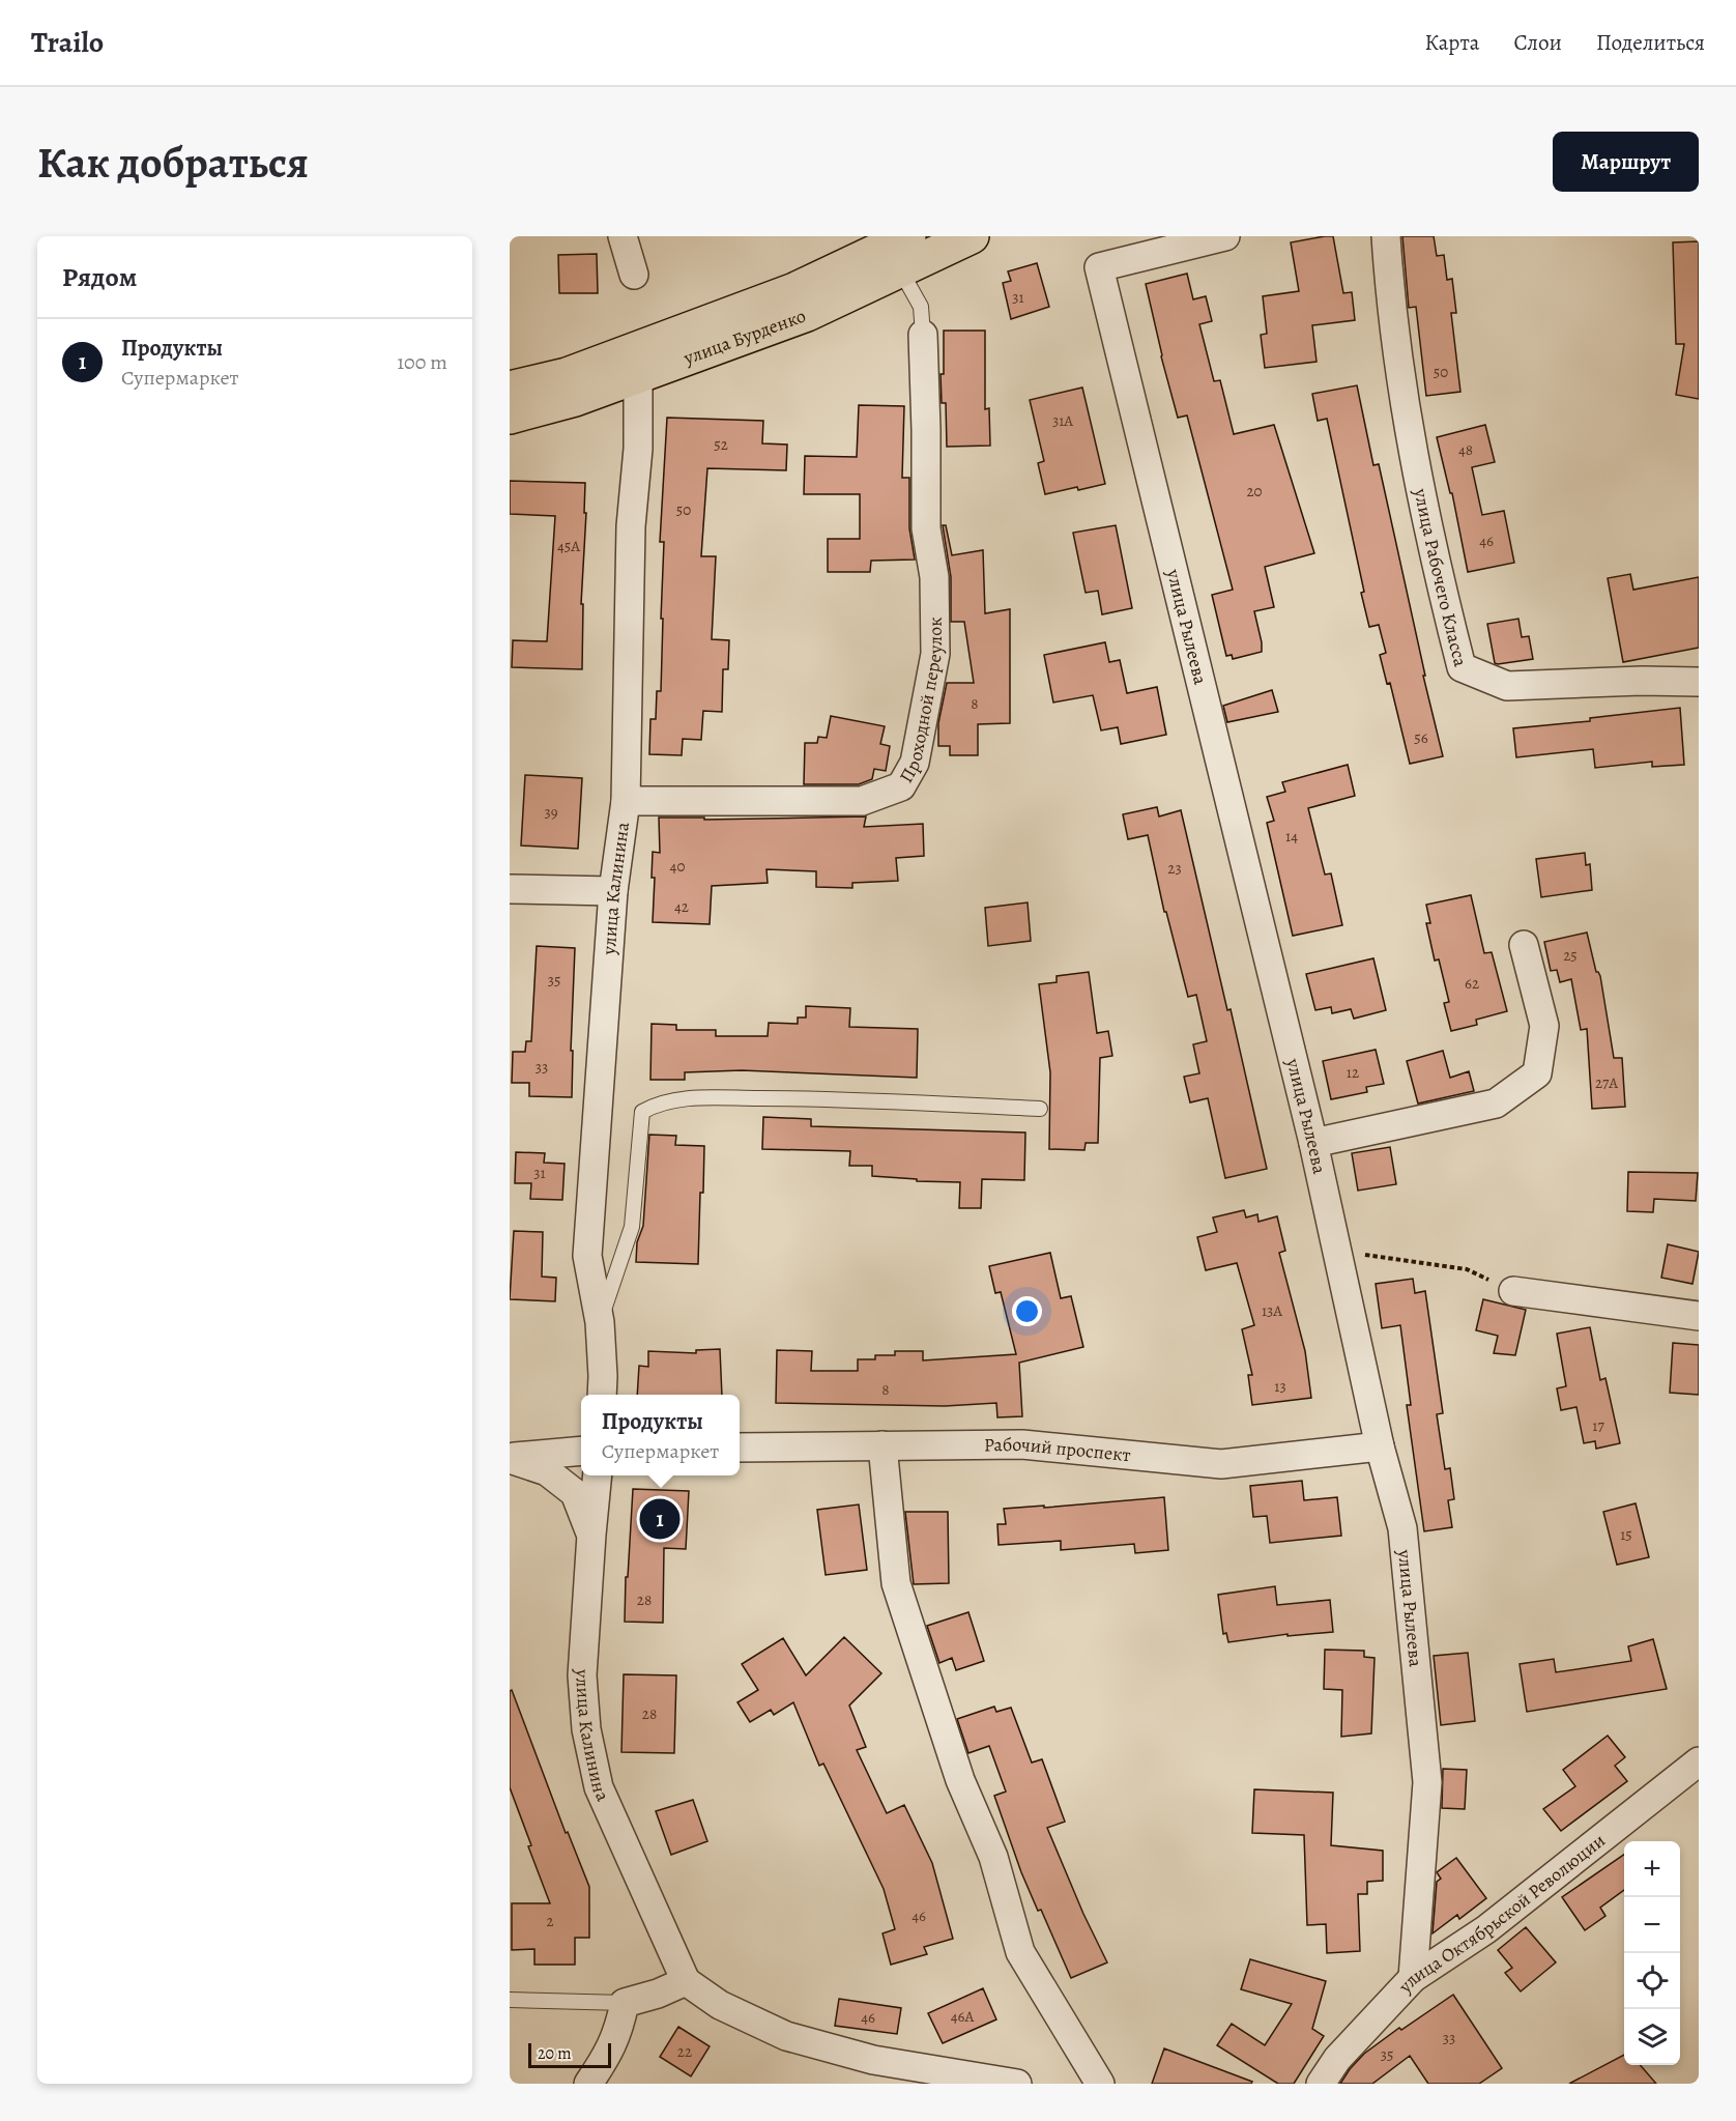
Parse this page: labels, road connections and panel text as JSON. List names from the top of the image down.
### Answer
{
  "streets": {
    "main road": ["улица Бурденко"],
    "street": [
      "улица Рабочего Класса",
      "улица Рылеева",
      "Проходной переулок",
      "улица Калинина",
      "Рабочий проспект",
      "улица Октябрьской Революции"
    ]
  },
  "crossings": [
    ["улица Бурденко", "улица Калинина"],
    ["улица Рылеева", "Рабочий проспект"],
    ["улица Рылеева", "улица Октябрьской Революции"],
    ["Проходной переулок", "улица Калинина"]
  ],
  "house_numbers": [
    "31",
    "50",
    "31А",
    "52",
    "48",
    "20",
    "50",
    "46",
    "45А",
    "8",
    "56",
    "39",
    "14",
    "40",
    "23",
    "42",
    "25",
    "35",
    "62",
    "33",
    "12",
    "27А",
    "31",
    "13А",
    "13",
    "8",
    "17",
    "15",
    "28",
    "28",
    "46",
    "2",
    "46А",
    "46",
    "33",
    "22",
    "35"
  ],
  "scale_bar": "20 m",
  "page": {
    "header": "Trailo",
    "nav": ["Карта", "Слои", "Поделиться"],
    "buttons": "Маршрут",
    "title": "Как добраться",
    "heading": "Рядом",
    "list": [
      {
        "mark": "1",
        "name": "Продукты",
        "note": "Супермаркет",
        "value": "100 m"
      }
    ],
    "popup": ["Продукты", "Супермаркет"],
    "pins": "1",
    "map_buttons": ["+", "−"],
    "scale": "20 m"
  }
}
